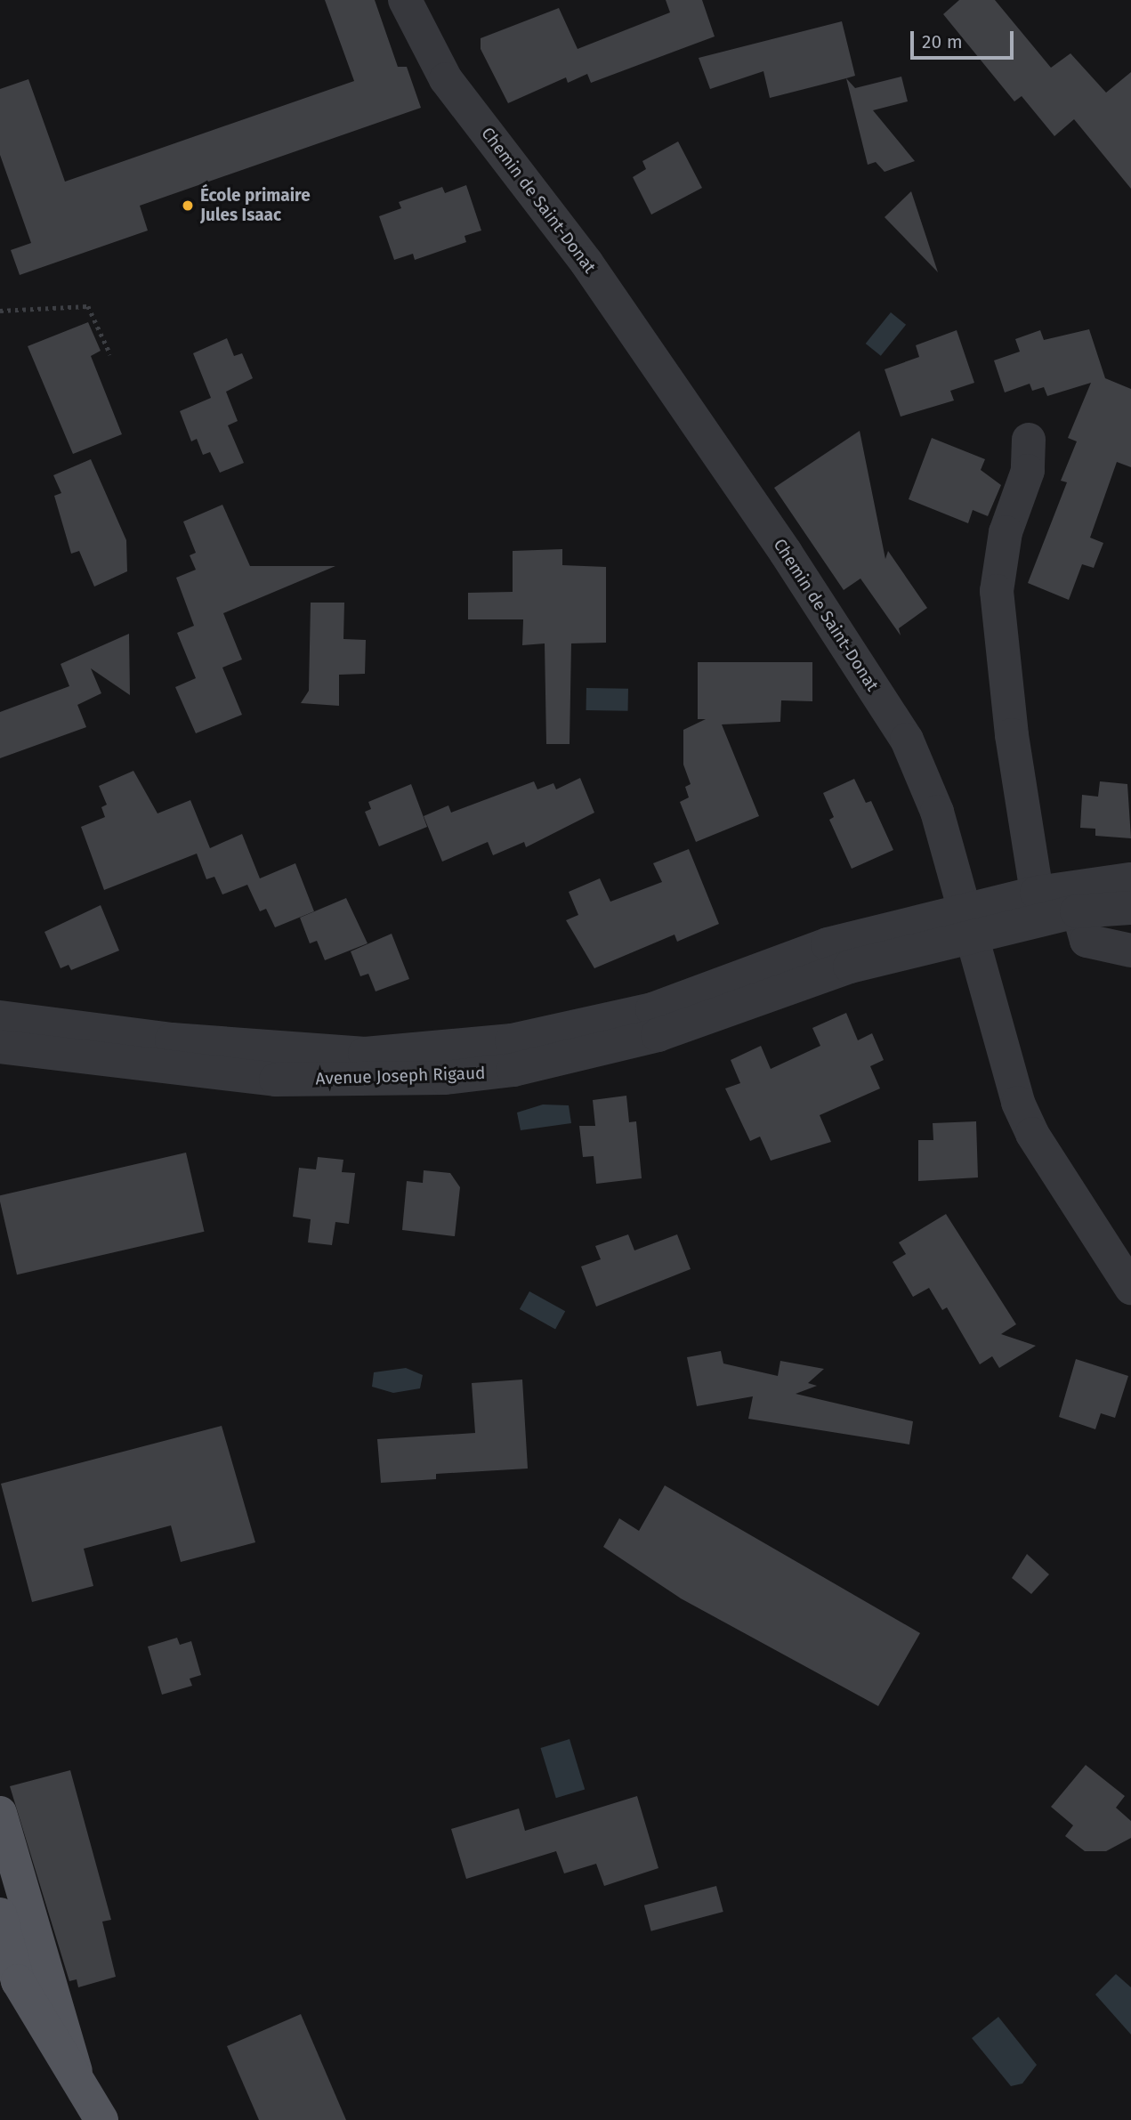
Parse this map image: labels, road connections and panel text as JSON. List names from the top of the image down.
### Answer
{
  "streets": {
    "street": ["Chemin de Saint-Donat", "Avenue Joseph Rigaud"]
  },
  "crossings": [
    ["Chemin de Saint-Donat", "Avenue Joseph Rigaud"]
  ],
  "places": ["École primaire Jules Isaac"],
  "scale_bar": "20 m"
}
